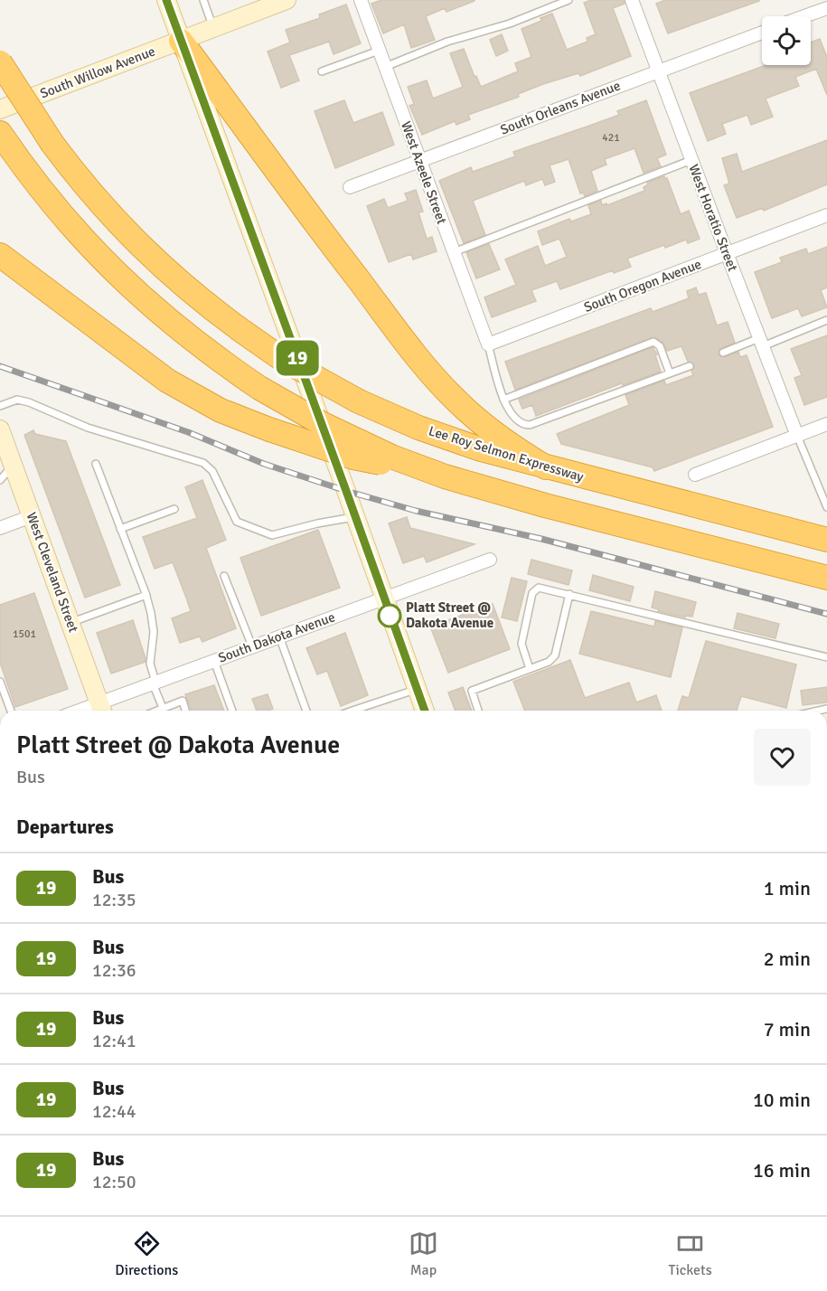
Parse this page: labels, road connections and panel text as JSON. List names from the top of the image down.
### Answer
{
  "streets": {
    "highway": ["Lee Roy Selmon Expressway"],
    "main road": ["South Willow Avenue", "West Cleveland Street"],
    "street": [
      "South Orleans Avenue",
      "West Azeele Street",
      "West Horatio Street",
      "South Oregon Avenue",
      "South Dakota Avenue"
    ]
  },
  "crossings": [
    ["South Orleans Avenue", "West Azeele Street"],
    ["South Orleans Avenue", "West Horatio Street"],
    ["West Azeele Street", "South Oregon Avenue"],
    ["West Horatio Street", "South Oregon Avenue"],
    ["West Cleveland Street", "South Dakota Avenue"]
  ],
  "places": ["Platt Street @ Dakota Avenue"],
  "lines": ["bus line 19"],
  "house_numbers": ["421", "1501"],
  "page": {
    "on_map": "19",
    "heading": [
      ["Platt Street @ Dakota Avenue", "Bus"],
      "Departures"
    ],
    "list": [
      {
        "mark": "19",
        "name": "Bus",
        "note": "12:35",
        "value": "1 min"
      },
      {
        "mark": "19",
        "name": "Bus",
        "note": "12:36",
        "value": "2 min"
      },
      {
        "mark": "19",
        "name": "Bus",
        "note": "12:41",
        "value": "7 min"
      },
      {
        "mark": "19",
        "name": "Bus",
        "note": "12:44",
        "value": "10 min"
      },
      {
        "mark": "19",
        "name": "Bus",
        "note": "12:50",
        "value": "16 min"
      }
    ],
    "tabs": ["Directions", "Map", "Tickets"]
  }
}
